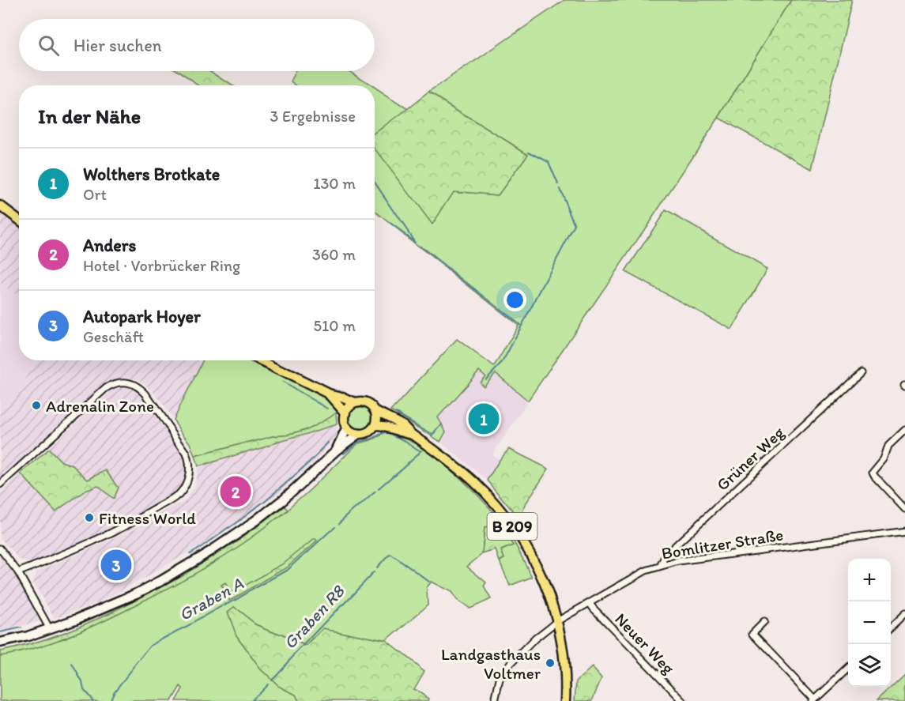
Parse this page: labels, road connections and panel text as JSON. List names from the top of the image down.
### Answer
{
  "streets": {
    "main road": ["B 209"],
    "street": ["Grüner Weg", "Bomlitzer Straße", "Neuer Weg"]
  },
  "crossings": [
    ["Grüner Weg", "Bomlitzer Straße"],
    ["B 209", "Bomlitzer Straße"],
    ["Bomlitzer Straße", "Neuer Weg"]
  ],
  "water": ["Graben A", "Graben R8"],
  "places": ["Adrenalin Zone", "Fitness World", "Landgasthaus Voltmer"],
  "page": {
    "search": "Hier suchen",
    "heading": ["In der Nähe", "3 Ergebnisse"],
    "list": [
      {
        "mark": "1",
        "name": "Wolthers Brotkate",
        "note": "Ort",
        "value": "130 m"
      },
      {
        "mark": "2",
        "name": "Anders",
        "note": "Hotel · Vorbrücker Ring",
        "value": "360 m"
      },
      {
        "mark": "3",
        "name": "Autopark Hoyer",
        "note": "Geschäft",
        "value": "510 m"
      }
    ],
    "pins": ["1", "2", "3"],
    "map_buttons": ["+", "−"]
  }
}
